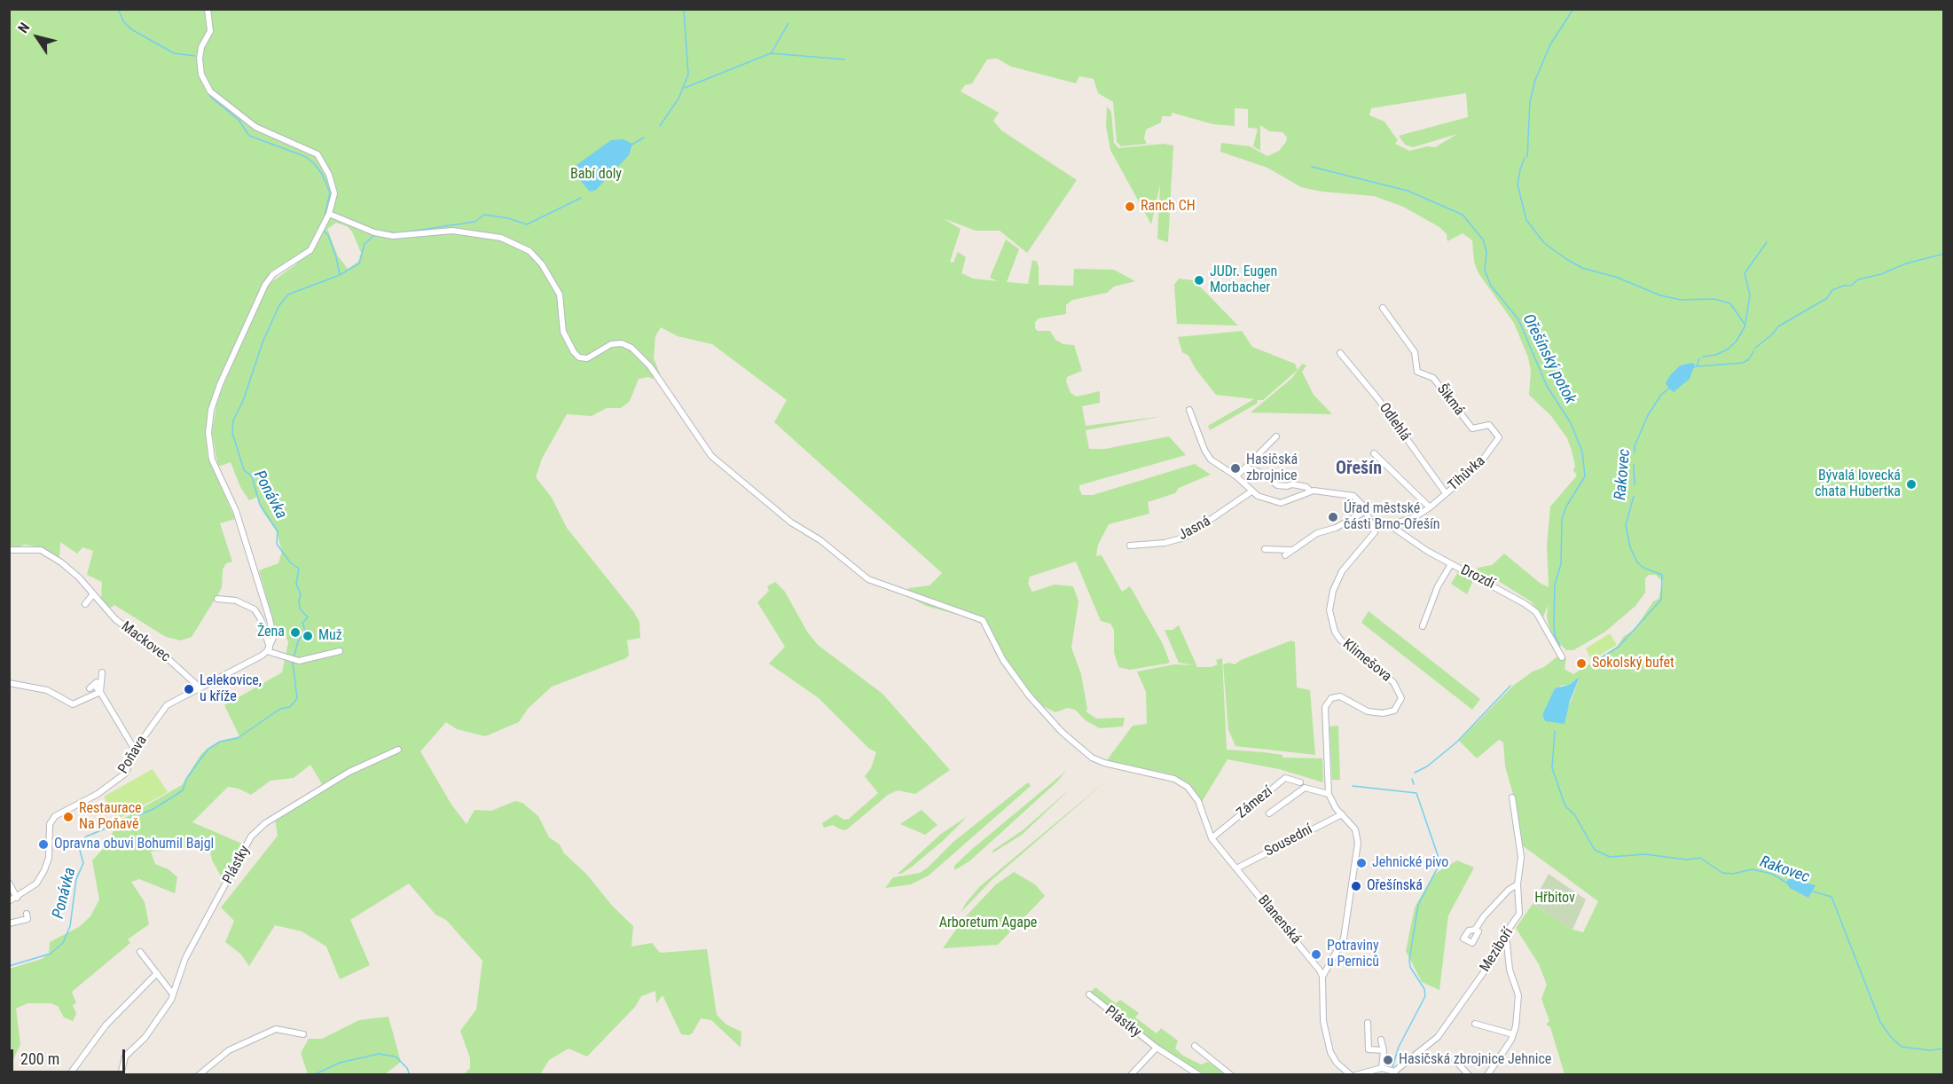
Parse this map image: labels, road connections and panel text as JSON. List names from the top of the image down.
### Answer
{
  "streets": {
    "street": [
      "Šikmá",
      "Odlehlá",
      "Tihůvka",
      "Jasná",
      "Drozdí",
      "Mackovec",
      "Klimešova",
      "Poňava",
      "Zámezí",
      "Sousední",
      "Plástky",
      "Blanenská",
      "Meziboří"
    ]
  },
  "crossings": [
    ["Šikmá", "Tihůvka"],
    ["Odlehlá", "Tihůvka"],
    ["Tihůvka", "Drozdí"],
    ["Mackovec", "Poňava"],
    ["Zámezí", "Blanenská"],
    ["Sousední", "Blanenská"]
  ],
  "districts": ["Ořešín"],
  "water": ["Ořešínský potok", "Rakovec", "Ponávka"],
  "parks": ["Babí doly", "Hřbitov", "Arboretum Agape"],
  "places": [
    "Ranch CH",
    "JUDr. Eugen Morbacher",
    "Hasičská zbrojnice",
    "Bývalá lovecká chata Hubertka",
    "Úřad městské části Brno-Ořešín",
    "Žena",
    "Muž",
    "Sokolský bufet",
    "Lelekovice, u kříže",
    "Restaurace Na Poňavě",
    "Opravna obuvi Bohumil Bajgl",
    "Jehnické pivo",
    "Ořešínská",
    "Potraviny u Perniců",
    "Hasičská zbrojnice Jehnice"
  ],
  "scale_bar": "200 m",
  "north": "top left"
}
